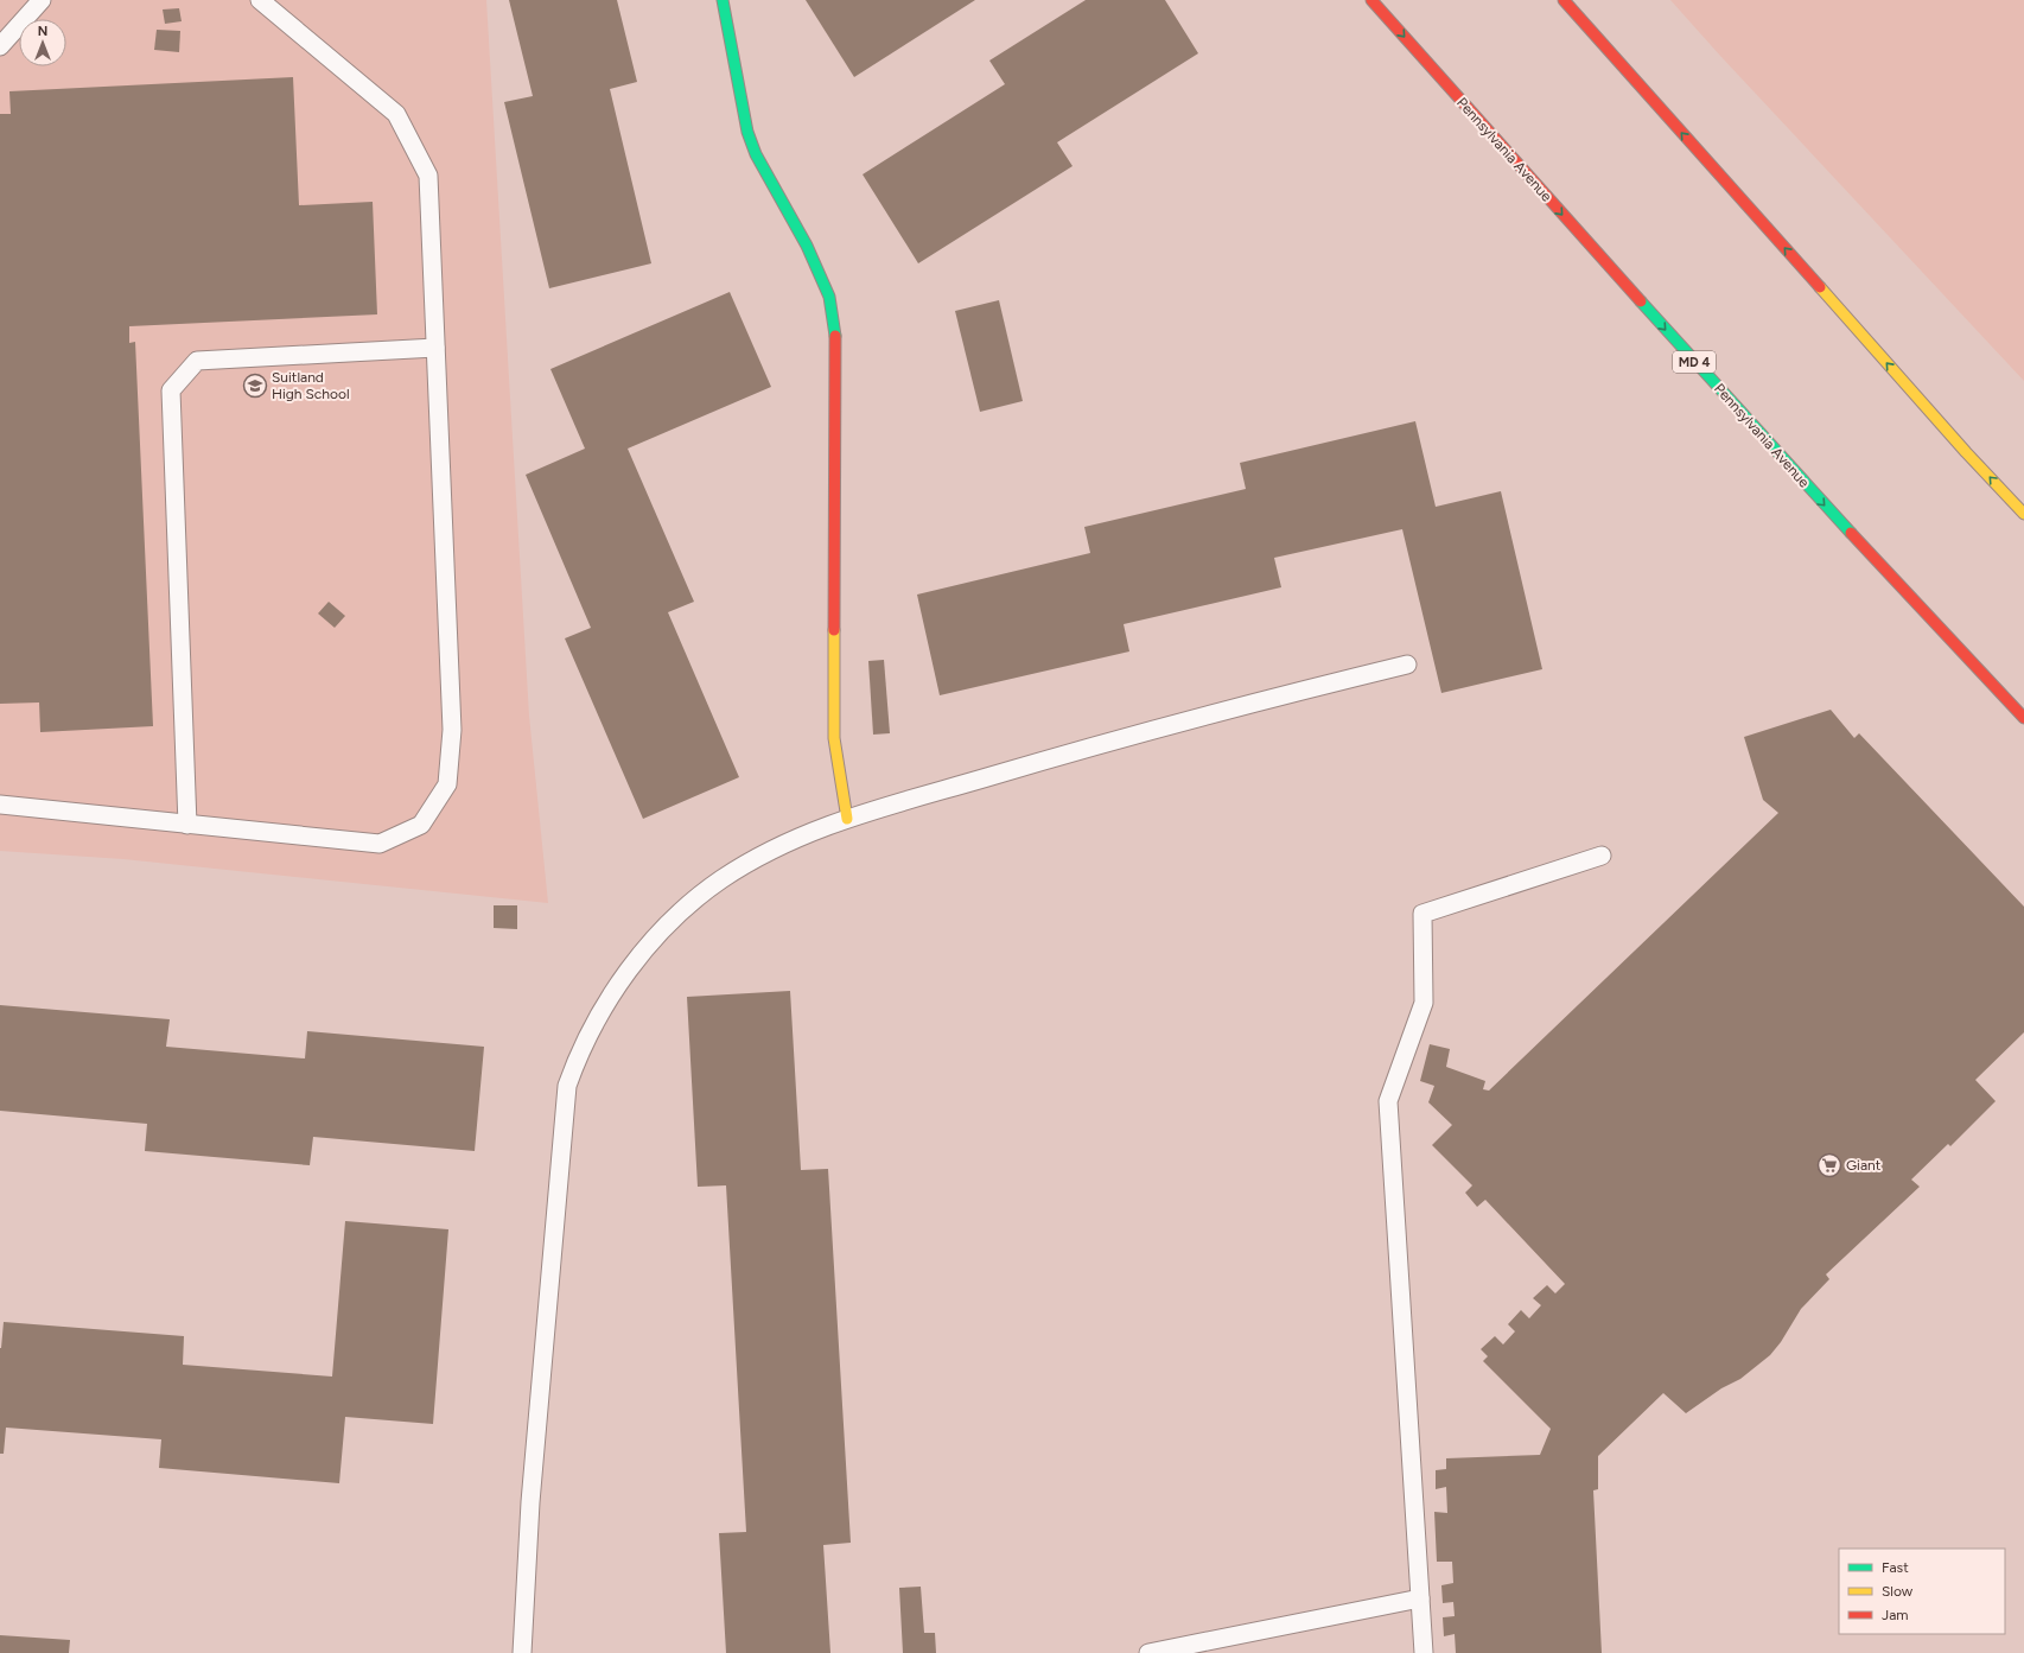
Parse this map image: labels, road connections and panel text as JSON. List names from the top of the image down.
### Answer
{
  "streets": {
    "main road": ["Pennsylvania Avenue", "MD 4"]
  },
  "one_way": ["Pennsylvania Avenue"],
  "places": {
    "school or university": ["Suitland High School"],
    "supermarket": ["Giant"]
  },
  "legend": ["Fast", "Slow", "Jam"],
  "north": "top"
}
